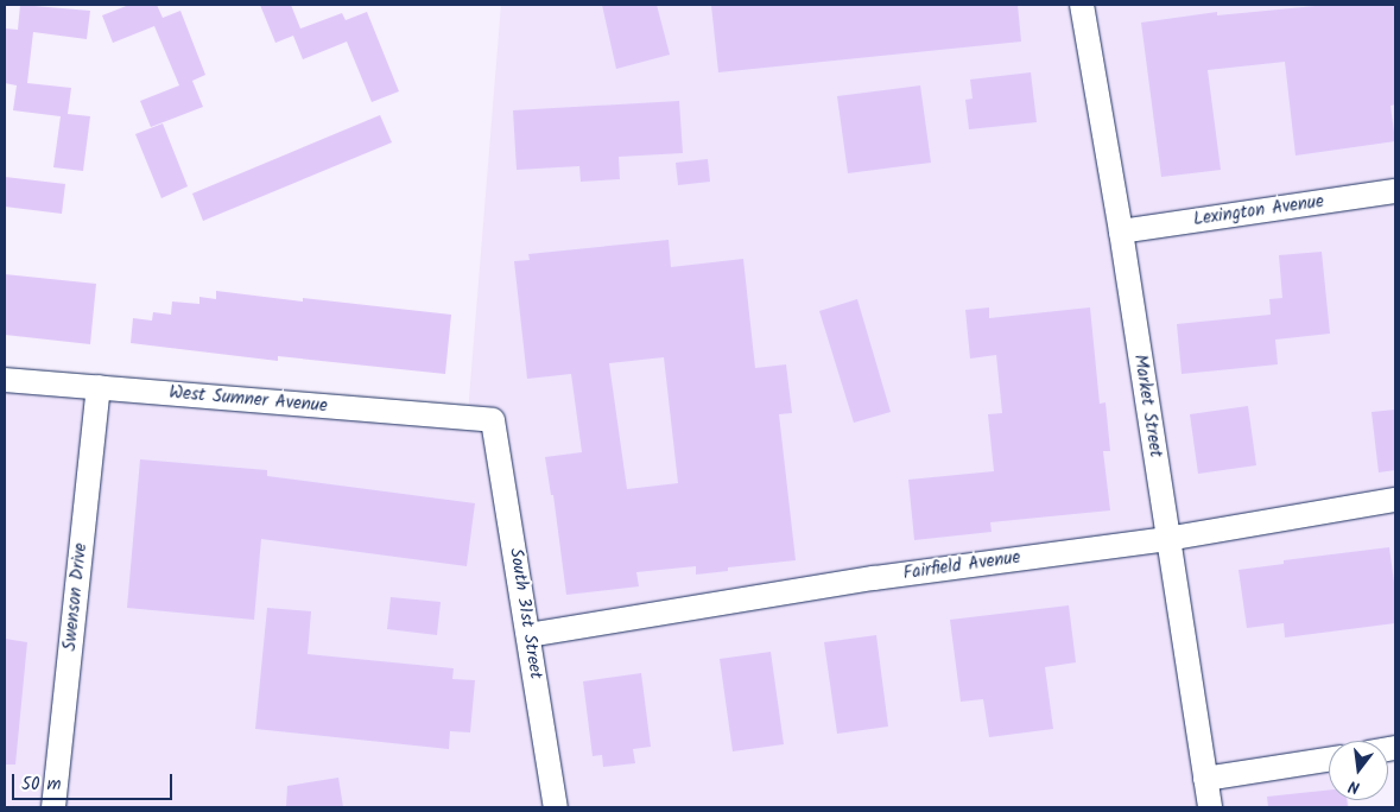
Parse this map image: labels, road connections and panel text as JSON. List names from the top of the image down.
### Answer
{
  "streets": {
    "street": [
      "Lexington Avenue",
      "West Sumner Avenue",
      "Market Street",
      "Fairfield Avenue",
      "Swenson Drive",
      "South 31st Street"
    ]
  },
  "crossings": [
    ["Lexington Avenue", "Market Street"],
    ["West Sumner Avenue", "Swenson Drive"],
    ["West Sumner Avenue", "South 31st Street"],
    ["Market Street", "Fairfield Avenue"],
    ["Fairfield Avenue", "South 31st Street"]
  ],
  "scale_bar": "50 m",
  "north": "bottom"
}
